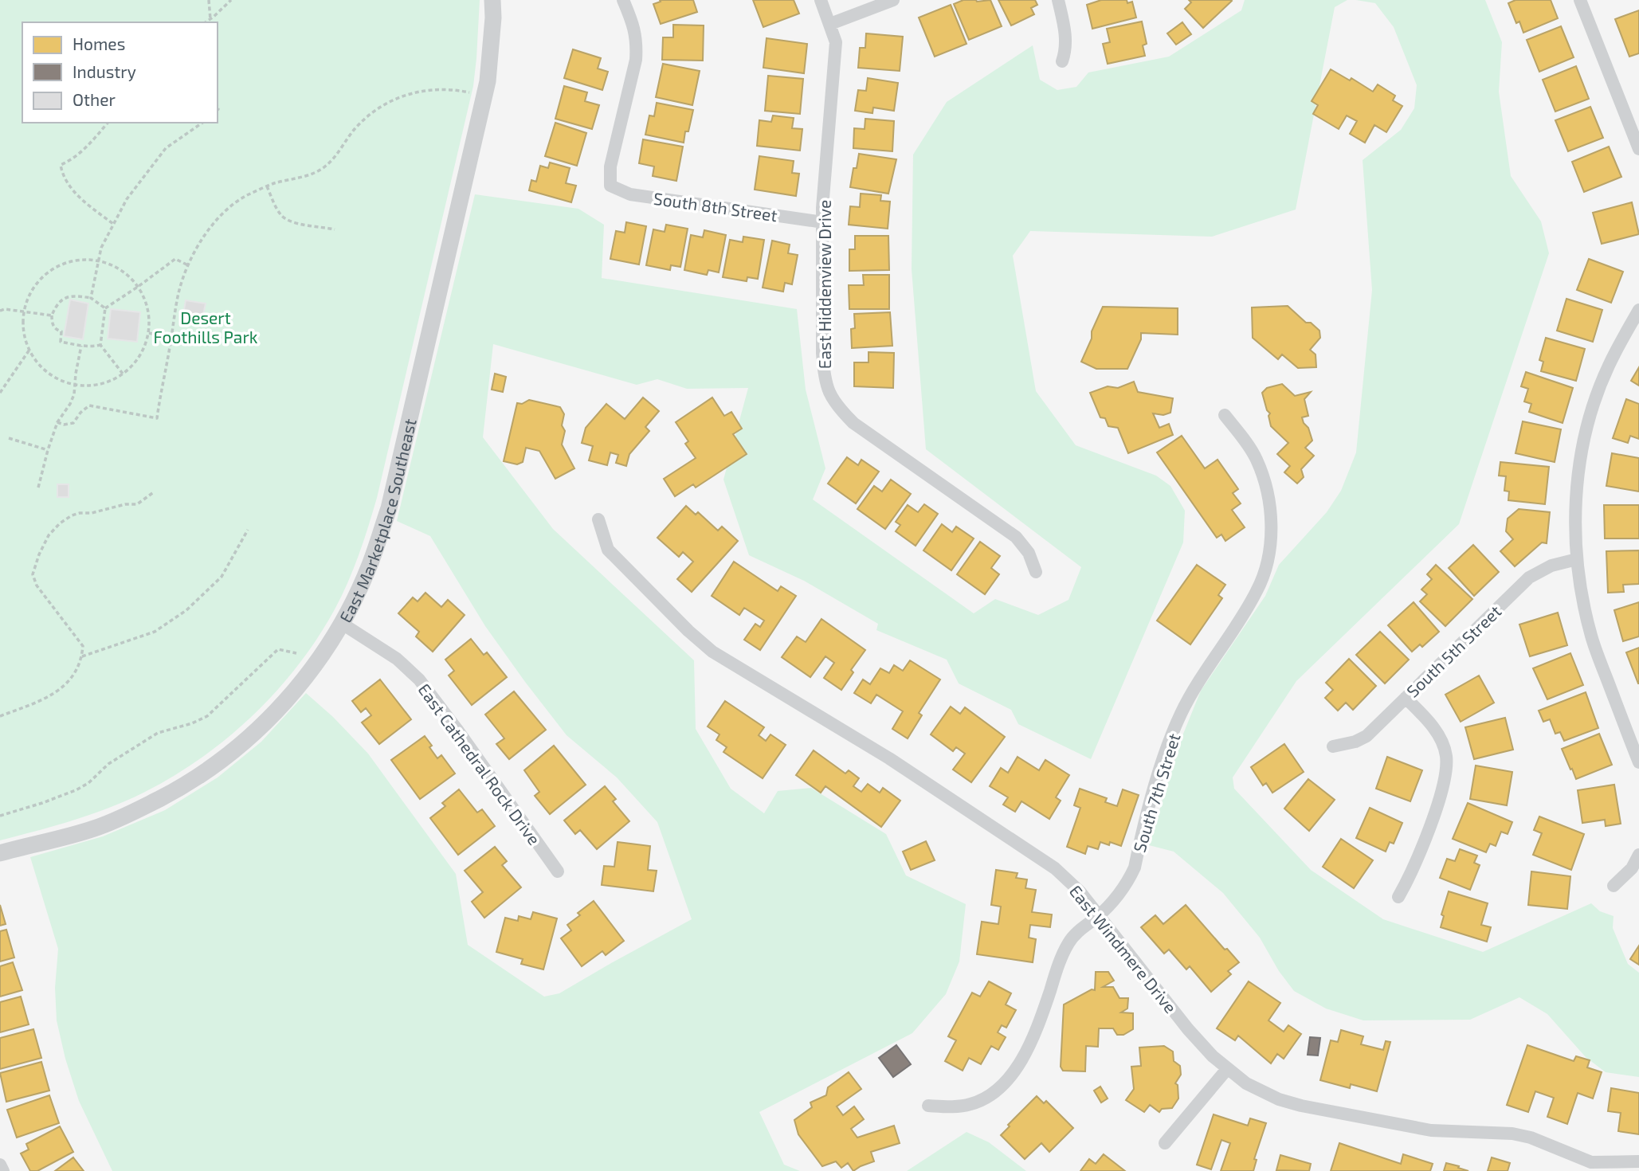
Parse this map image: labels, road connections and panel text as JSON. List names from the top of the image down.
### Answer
{
  "streets": {
    "street": [
      "South 8th Street",
      "East Hiddenview Drive",
      "East Marketplace Southeast",
      "South 5th Street",
      "East Cathedral Rock Drive",
      "South 7th Street",
      "East Windmere Drive"
    ]
  },
  "crossings": [
    ["South 8th Street", "East Hiddenview Drive"],
    ["East Marketplace Southeast", "East Cathedral Rock Drive"],
    ["South 7th Street", "East Windmere Drive"]
  ],
  "parks": ["Desert Foothills Park"],
  "legend": ["Homes", "Industry", "Other"]
}
